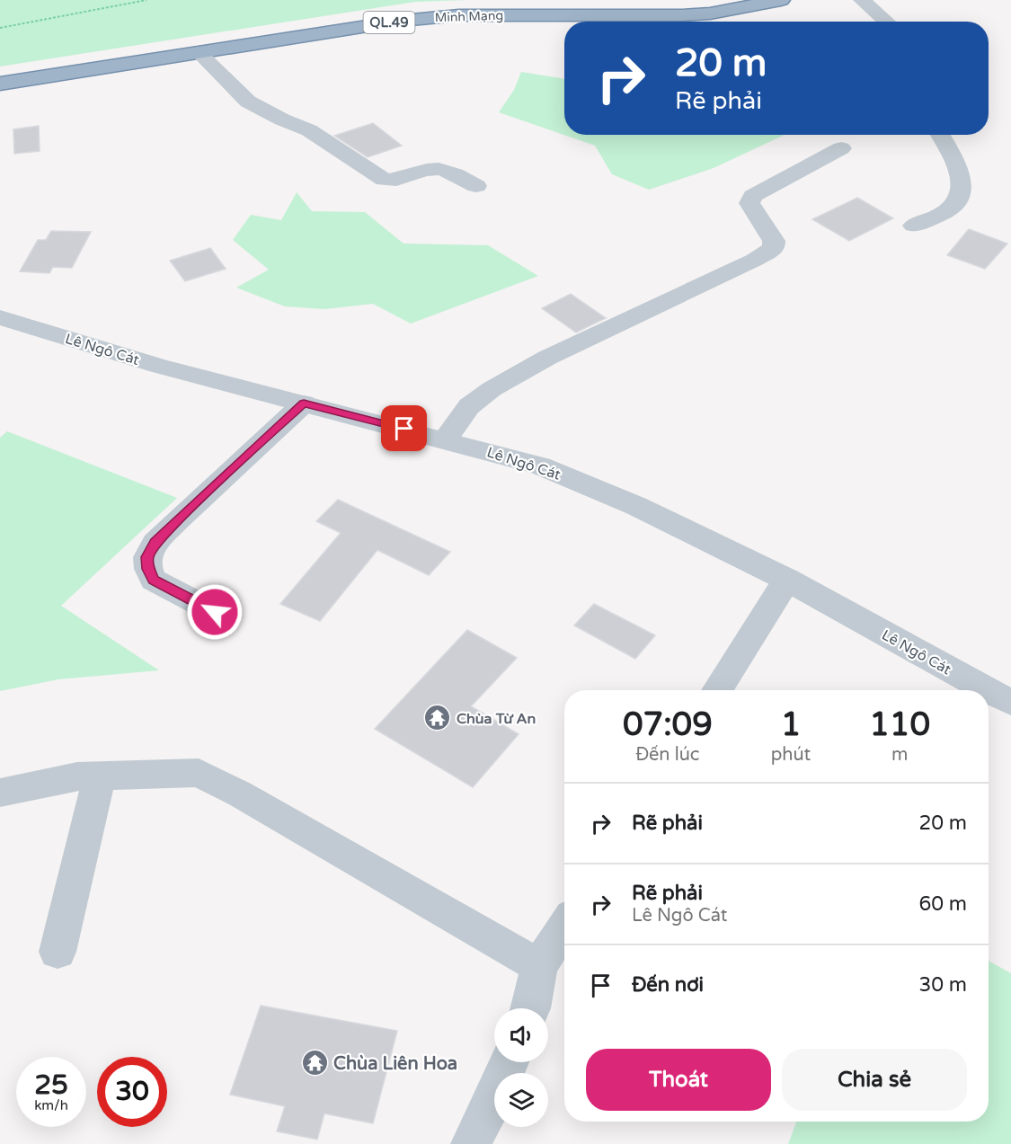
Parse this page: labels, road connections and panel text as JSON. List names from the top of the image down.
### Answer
{
  "streets": {
    "highway": ["Minh Mạng", "QL.49"],
    "street": ["Lê Ngô Cát"]
  },
  "places": {
    "temple": ["Chùa Từ An", "Chùa Liên Hoa"]
  },
  "page": {
    "turn": ["20 m", "Rẽ phải"],
    "eta": [
      "07:09",
      "Đến lúc",
      "1",
      "phút",
      "110",
      "m"
    ],
    "list": [
      {
        "name": "Rẽ phải",
        "value": "20 m"
      },
      {
        "name": "Rẽ phải",
        "note": "Lê Ngô Cát",
        "value": "60 m"
      },
      {
        "name": "Đến nơi",
        "value": "30 m"
      }
    ],
    "buttons": ["Thoát", "Chia sẻ"],
    "speed": "25 km/h",
    "limit": "30"
  }
}
